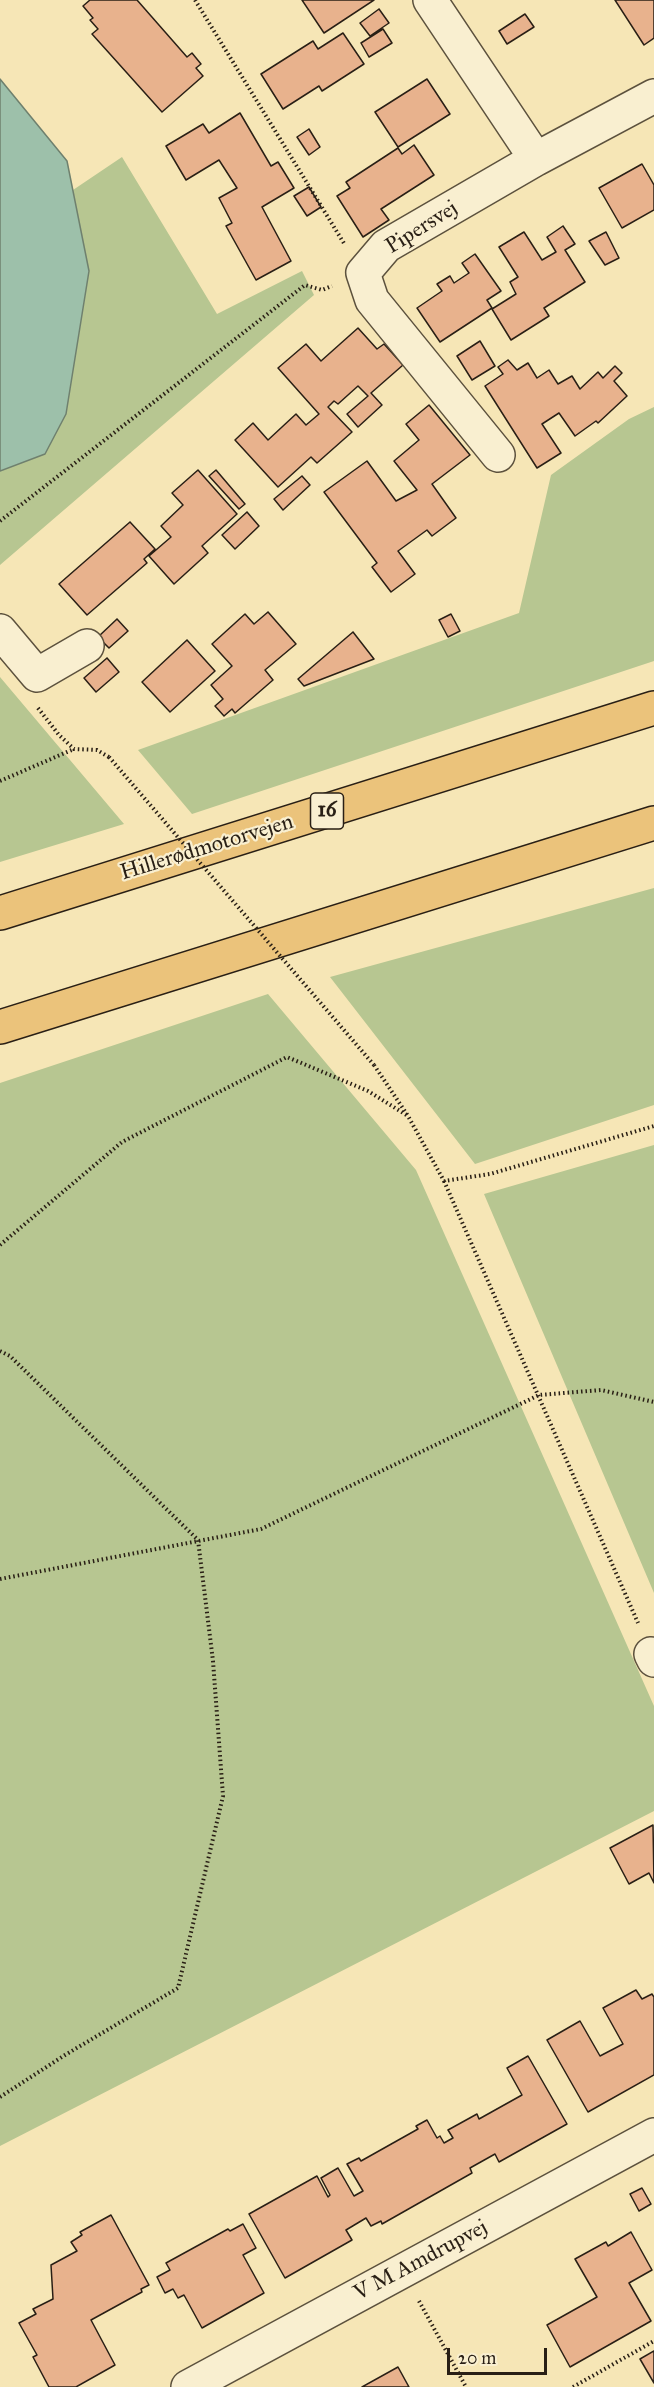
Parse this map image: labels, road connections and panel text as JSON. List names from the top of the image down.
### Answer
{
  "streets": {
    "highway": ["16", "Hillerødmotorvejen"],
    "street": ["Pipersvej", "V M Amdrupvej"]
  },
  "scale_bar": "20 m"
}
